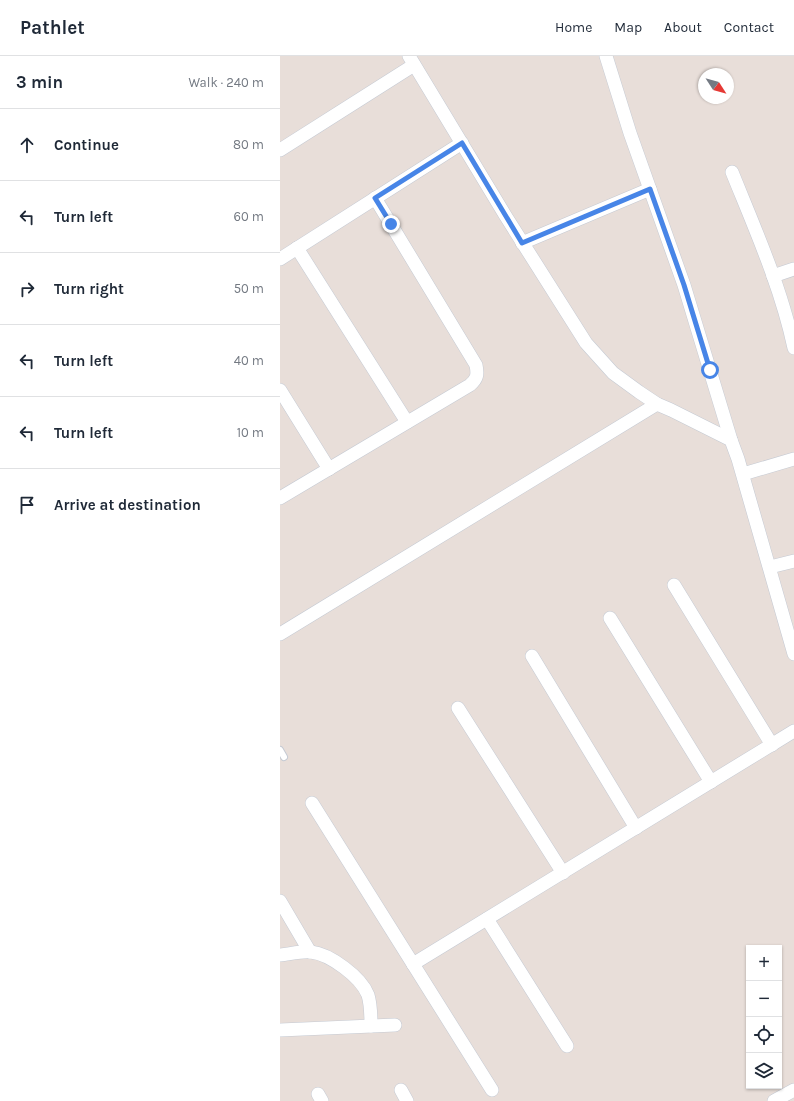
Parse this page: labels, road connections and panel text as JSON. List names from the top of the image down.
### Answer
{
  "north": "bottom right",
  "page": {
    "header": "Pathlet",
    "nav": [
      "Home",
      "Map",
      "About",
      "Contact"
    ],
    "heading": ["3 min", "Walk · 240 m"],
    "list": [
      ["Continue", "80 m"],
      ["Turn left", "60 m"],
      ["Turn right", "50 m"],
      ["Turn left", "40 m"],
      ["Turn left", "10 m"],
      "Arrive at destination"
    ],
    "map_buttons": ["+", "−"]
  }
}
